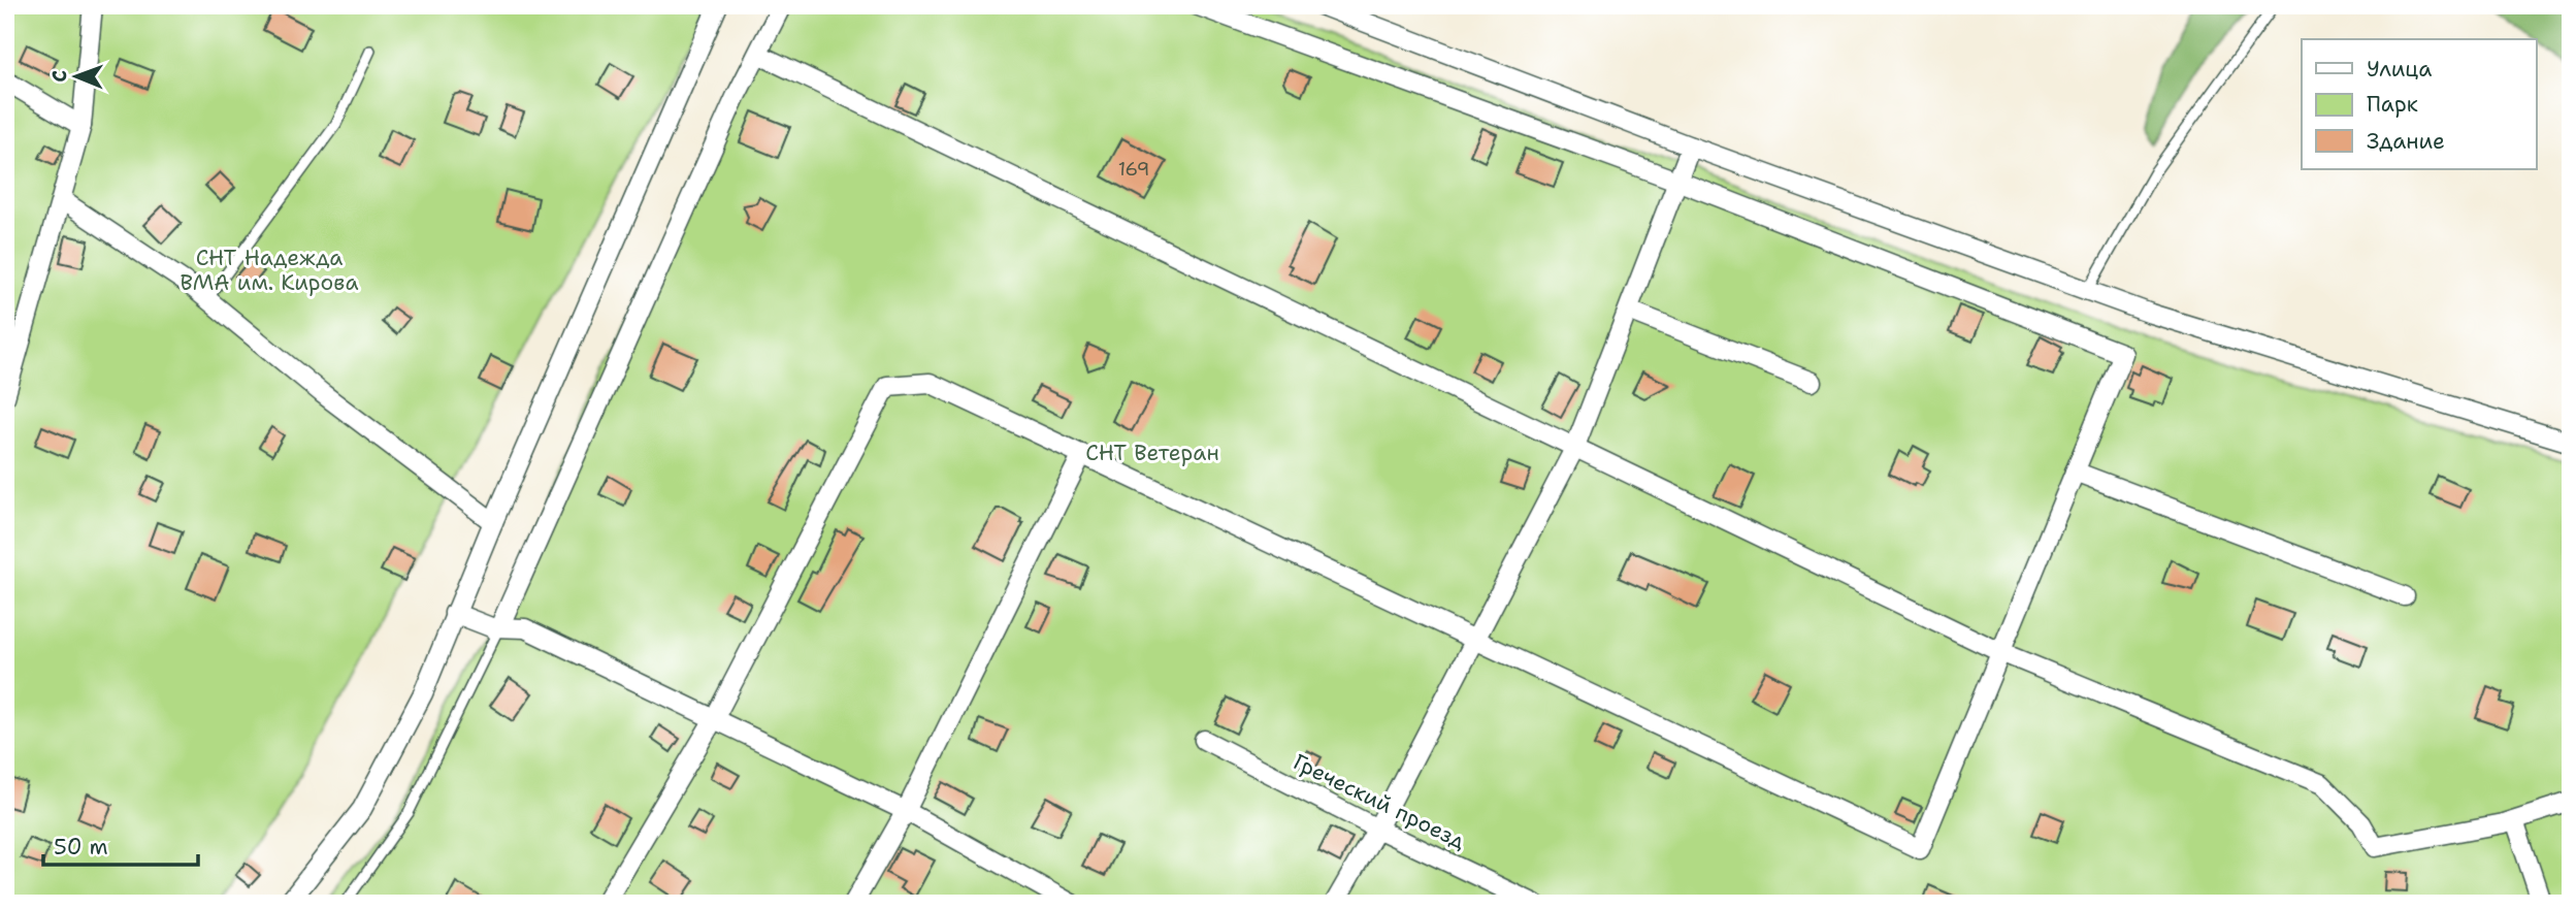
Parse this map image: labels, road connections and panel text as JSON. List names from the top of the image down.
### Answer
{
  "streets": {
    "street": ["Греческий проезд"]
  },
  "parks": ["СНТ Надежда ВМА им. Кирова", "СНТ Ветеран"],
  "house_numbers": ["169"],
  "legend": ["Улица", "Парк", "Здание"],
  "scale_bar": "50 m",
  "north": "left"
}
